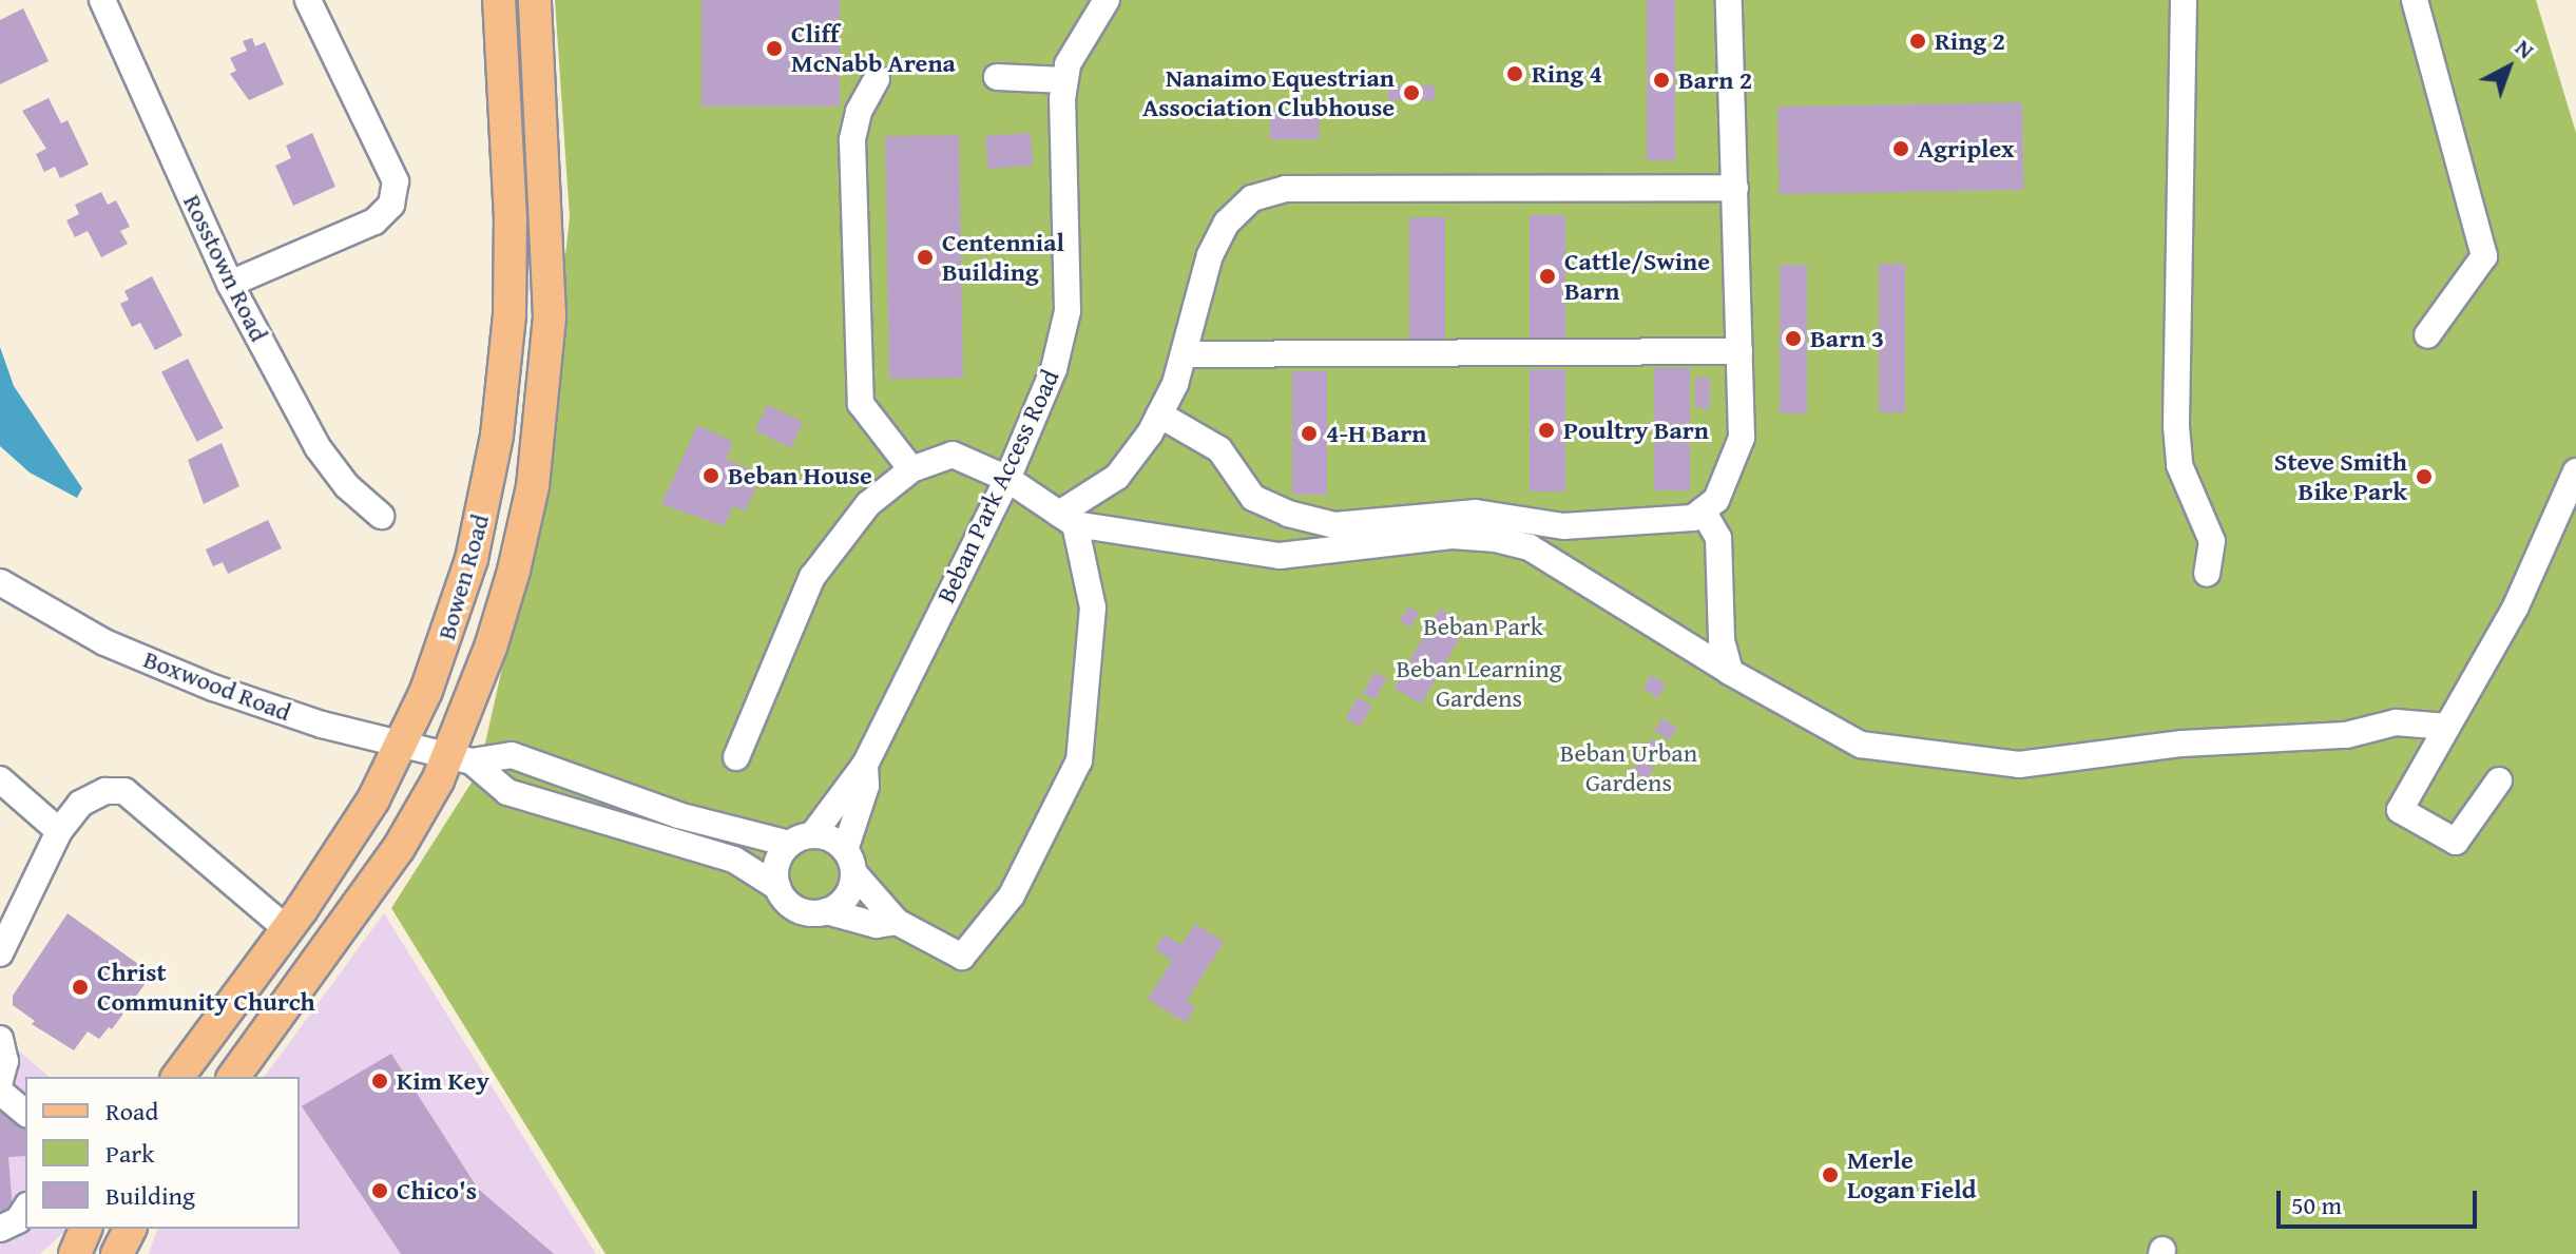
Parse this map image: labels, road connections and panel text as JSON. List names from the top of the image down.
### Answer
{
  "streets": {
    "main road": ["Bowen Road"],
    "street": ["Rosstown Road", "Beban Park Access Road", "Boxwood Road"]
  },
  "crossings": [
    ["Bowen Road", "Boxwood Road"]
  ],
  "parks": ["Beban Park", "Beban Learning Gardens", "Beban Urban Gardens"],
  "places": [
    "Ring 2",
    "Cliff McNabb Arena",
    "Ring 4",
    "Barn 2",
    "Nanaimo Equestrian Association Clubhouse",
    "Agriplex",
    "Centennial Building",
    "Cattle/Swine Barn",
    "Barn 3",
    "Poultry Barn",
    "4-H Barn",
    "Beban House",
    "Steve Smith Bike Park",
    "Christ Community Church",
    "Kim Key",
    "Merle Logan Field",
    "Chico's"
  ],
  "legend": ["Road", "Park", "Building"],
  "scale_bar": "50 m",
  "north": "top right"
}
